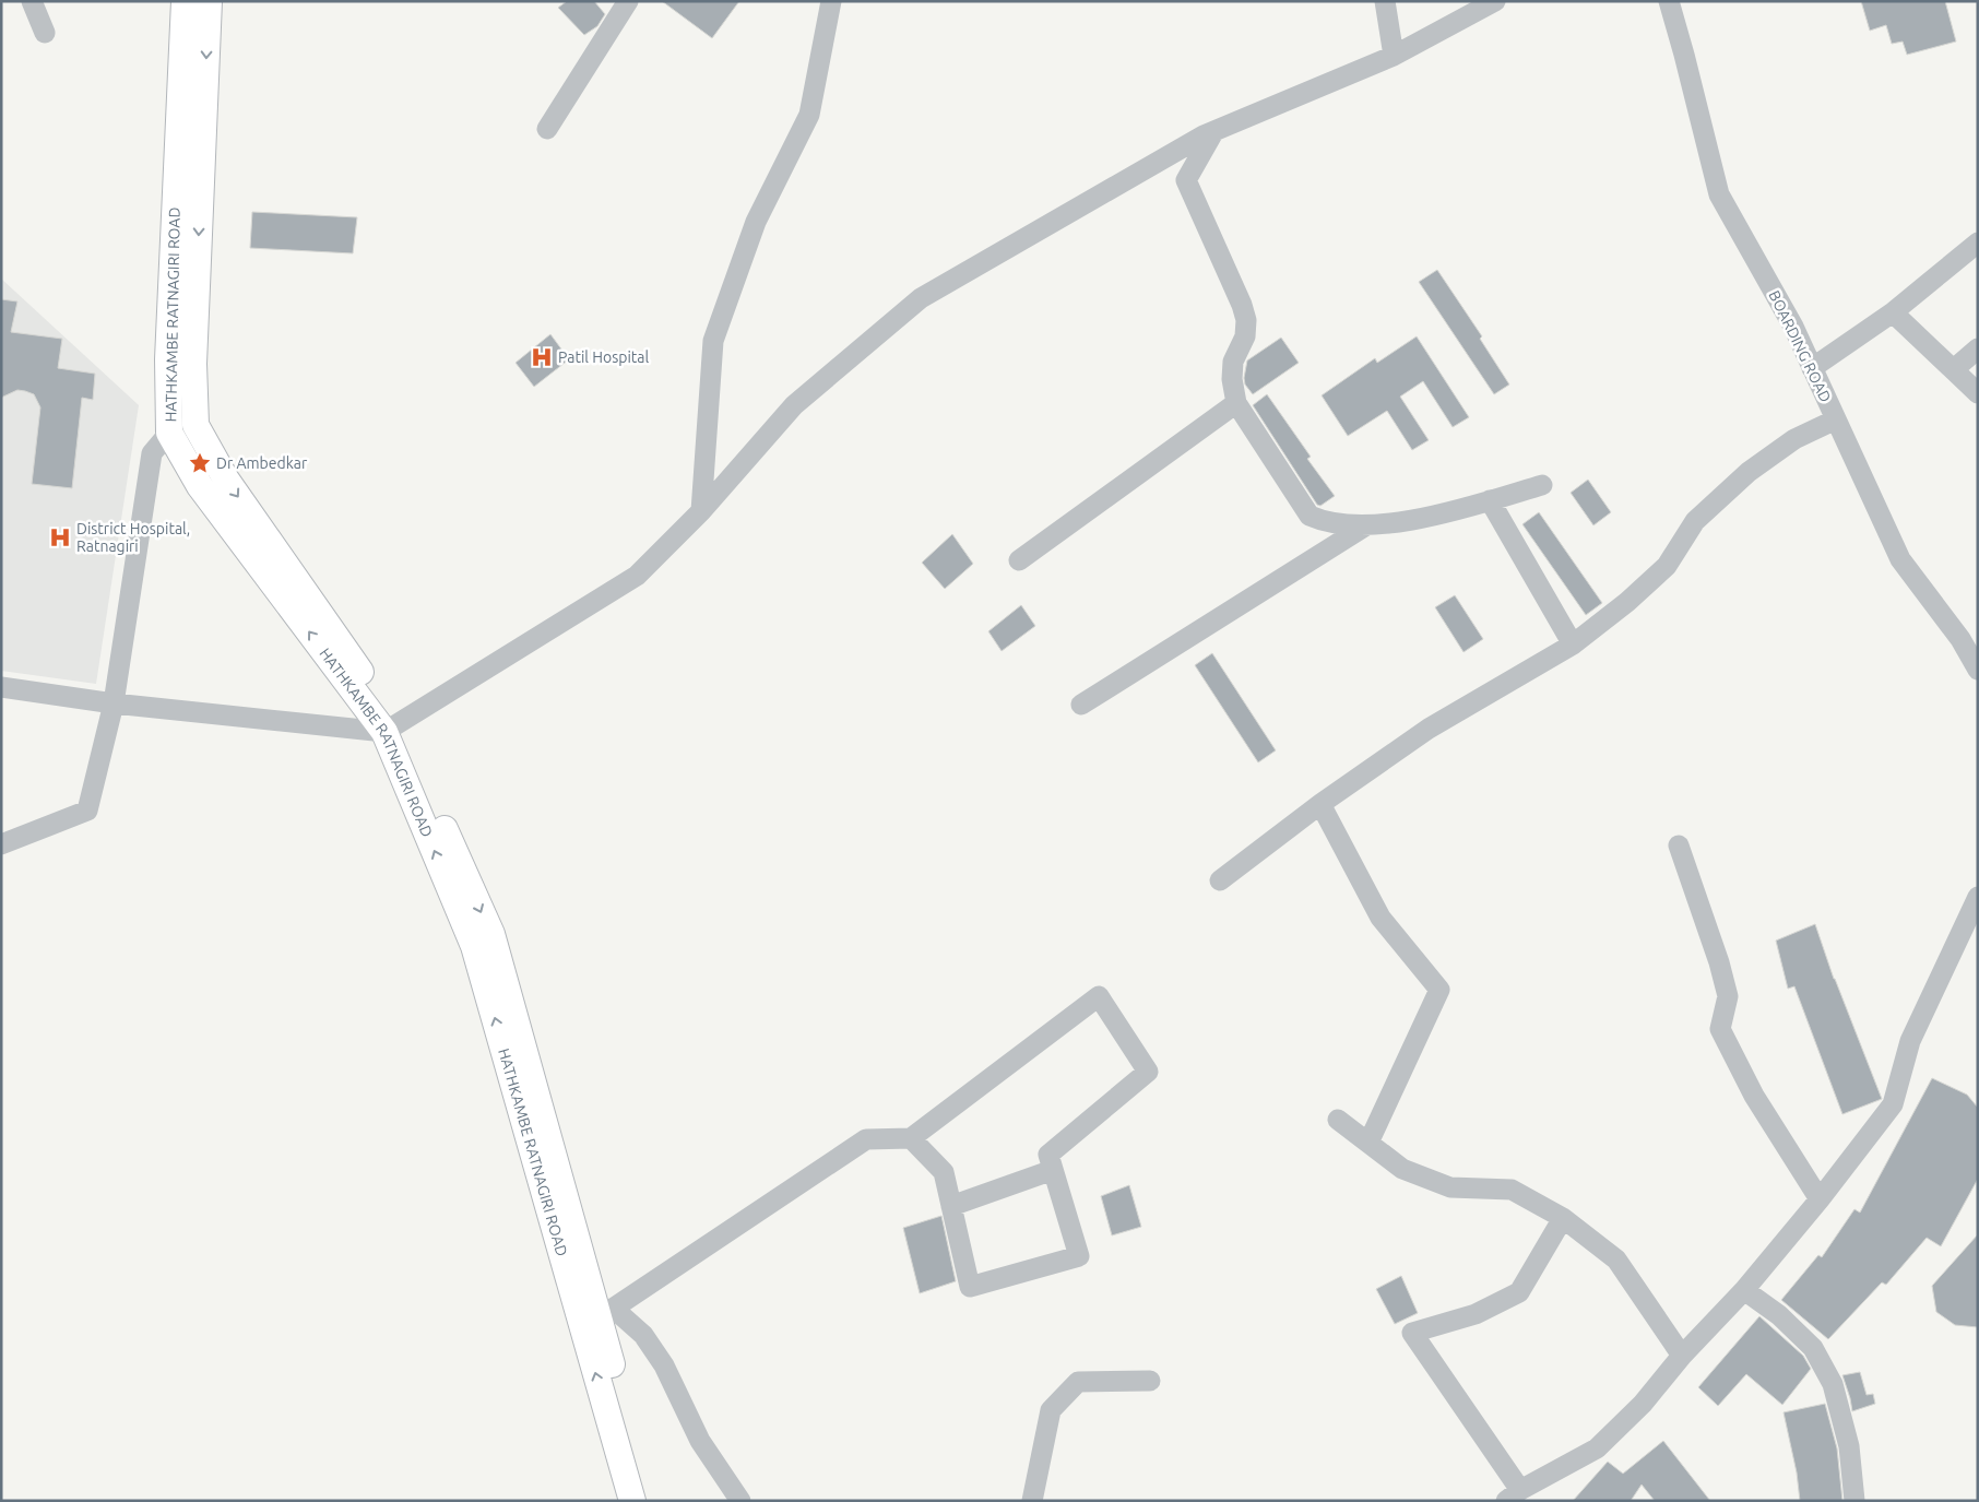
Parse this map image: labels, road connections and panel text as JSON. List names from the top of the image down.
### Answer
{
  "streets": {
    "main road": ["HATHKAMBE RATNAGIRI ROAD"],
    "street": ["BOARDING ROAD"]
  },
  "places": {
    "hospital": ["Patil Hospital", "District Hospital, Ratnagiri"],
    "place": ["Dr Ambedkar"]
  }
}
